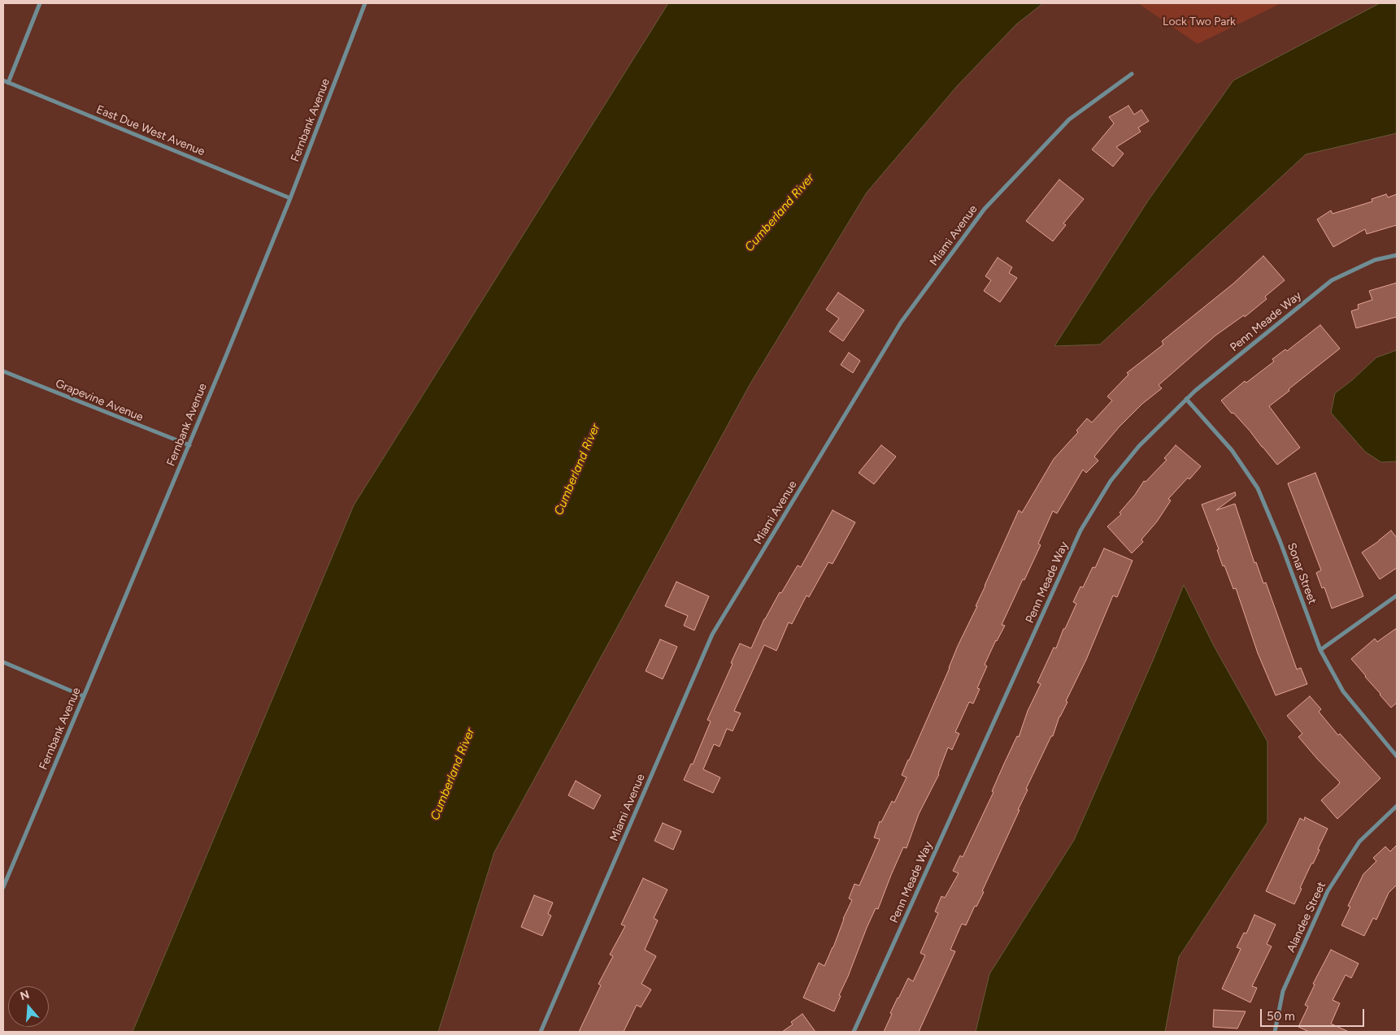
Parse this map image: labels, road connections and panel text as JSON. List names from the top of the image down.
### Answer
{
  "streets": {
    "street": [
      "Fernbank Avenue",
      "East Due West Avenue",
      "Miami Avenue",
      "Penn Meade Way",
      "Grapevine Avenue",
      "Sonar Street",
      "Alandee Street"
    ]
  },
  "crossings": [
    ["Fernbank Avenue", "East Due West Avenue"],
    ["Fernbank Avenue", "Grapevine Avenue"],
    ["Penn Meade Way", "Sonar Street"]
  ],
  "water": ["Cumberland River"],
  "parks": ["Lock Two Park"],
  "scale_bar": "50 m",
  "north": "top"
}
